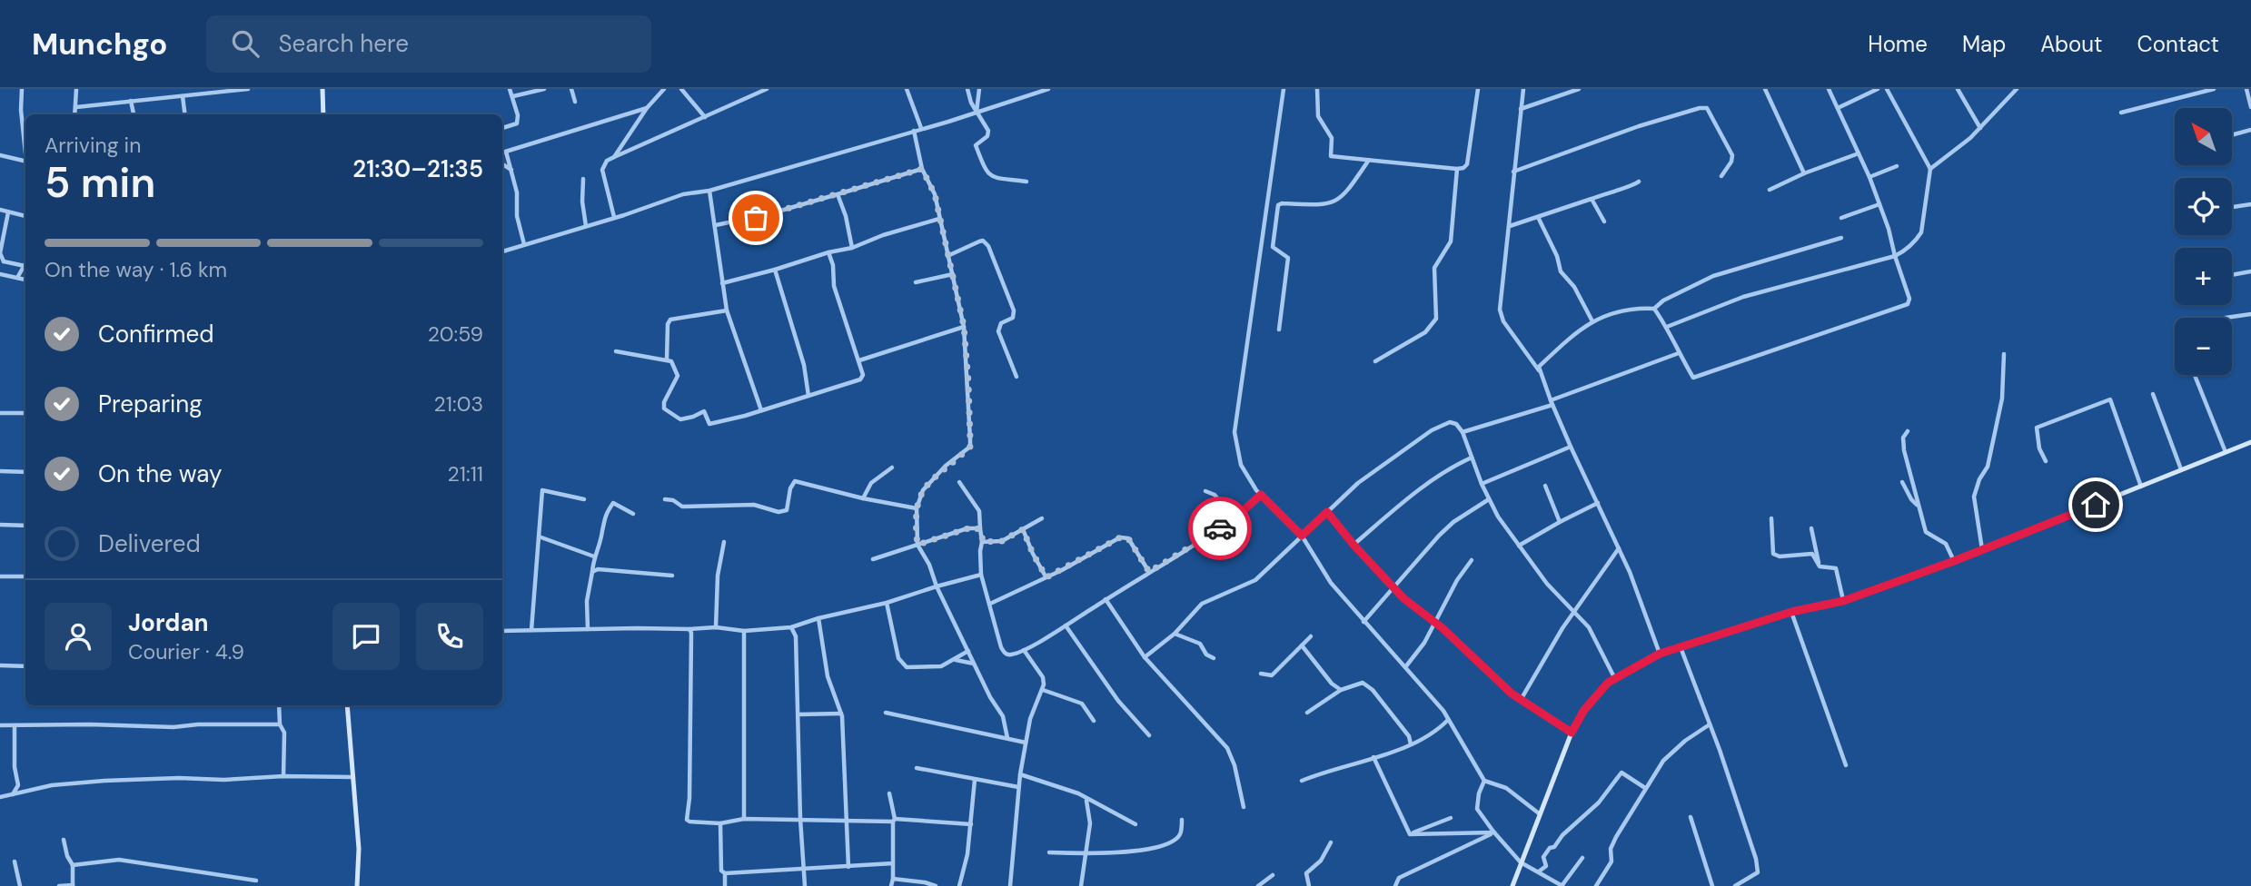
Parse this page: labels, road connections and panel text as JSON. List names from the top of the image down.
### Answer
{
  "north": "top left",
  "page": {
    "header": "Munchgo",
    "search": "Search here",
    "nav": [
      "Home",
      "Map",
      "About",
      "Contact"
    ],
    "map_buttons": ["+", "−"],
    "heading": ["5 min", "Arriving in", "21:30–21:35"],
    "panel": ["Jordan", "Courier · 4.9"],
    "bar": "On the way · 1.6 km",
    "list": [
      ["Confirmed", "20:59"],
      ["Preparing", "21:03"],
      ["On the way", "21:11"],
      "Delivered"
    ]
  }
}
